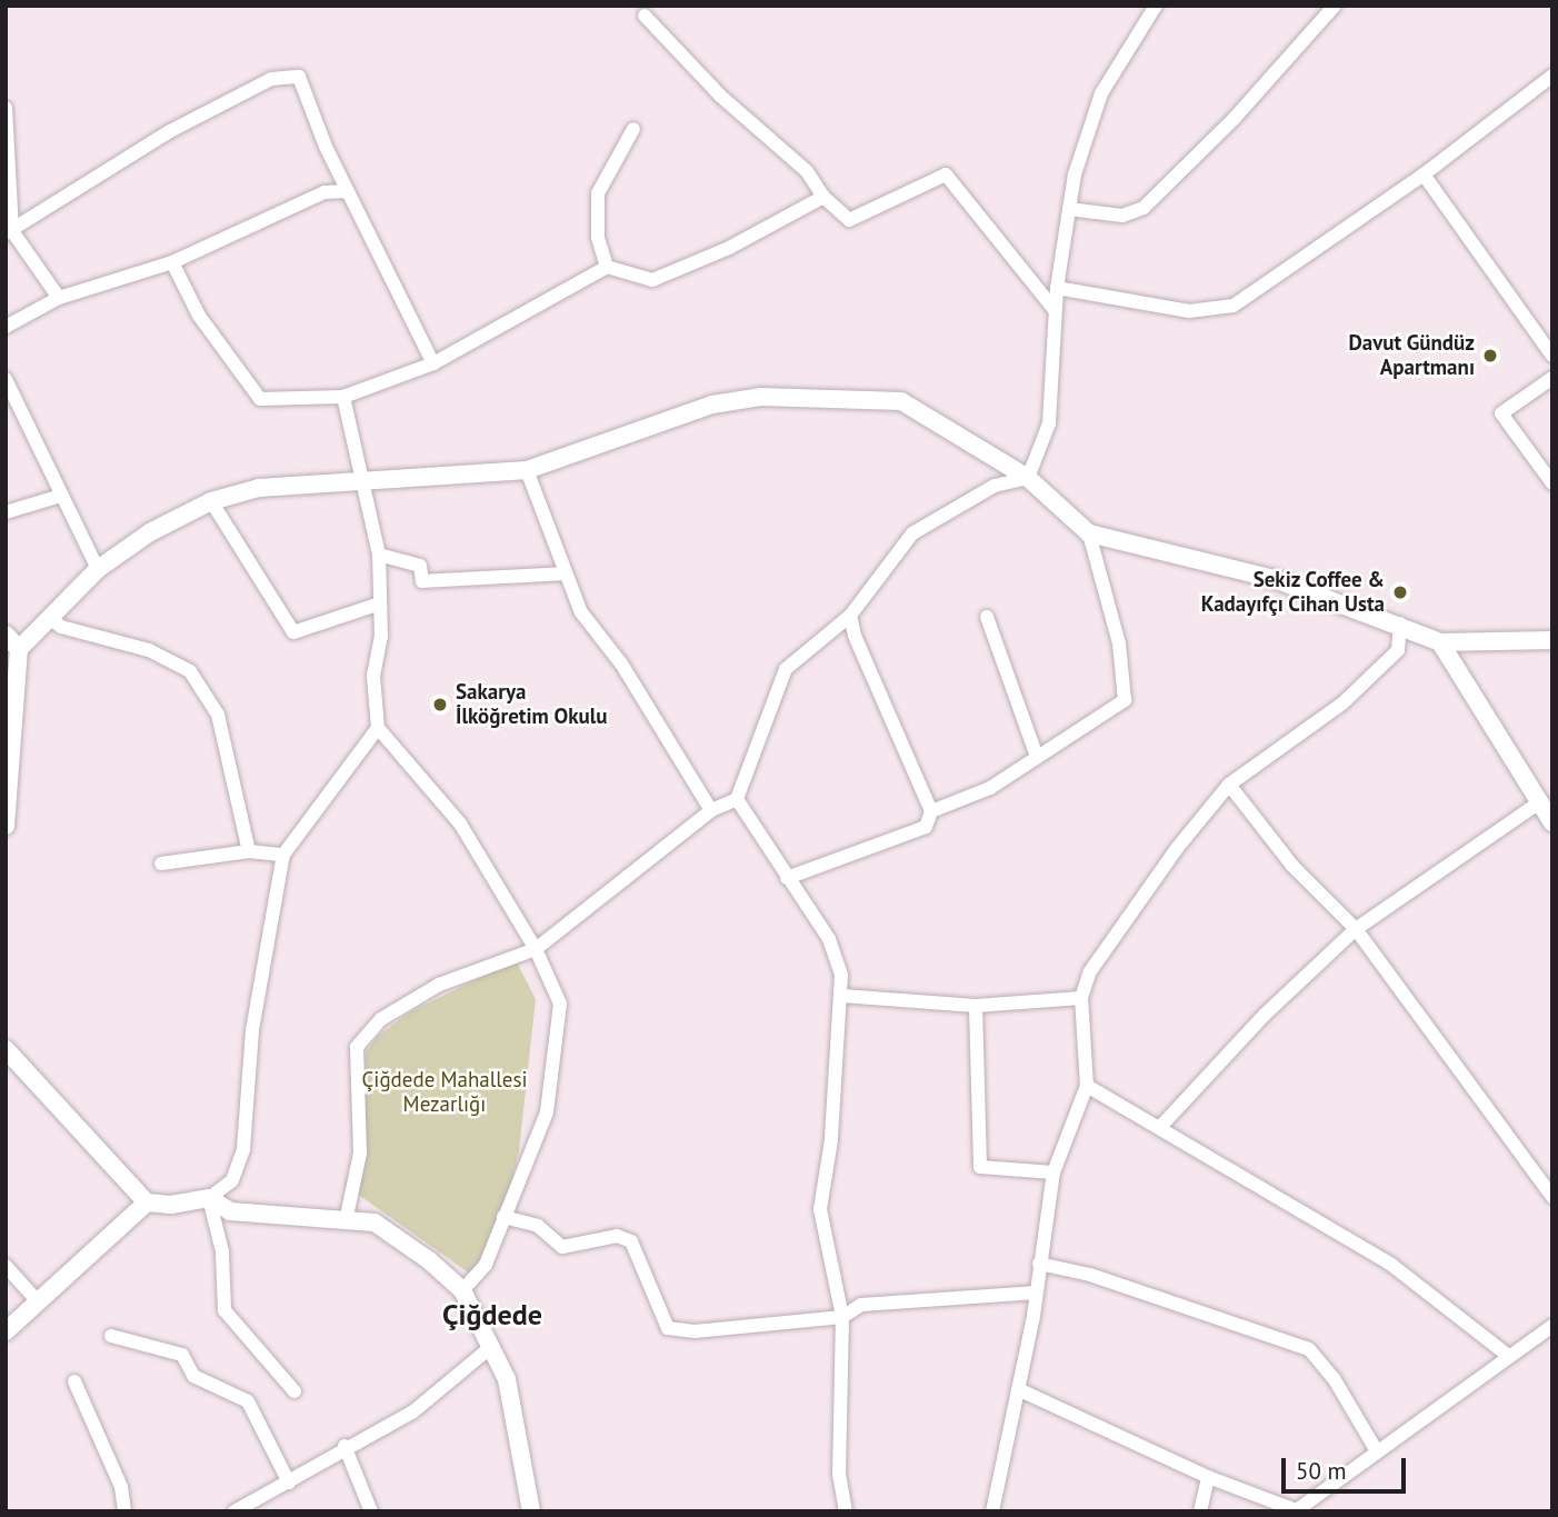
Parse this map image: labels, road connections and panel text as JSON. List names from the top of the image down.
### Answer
{
  "districts": ["Çiğdede"],
  "parks": ["Çiğdede Mahallesi Mezarlığı"],
  "places": ["Davut Gündüz Apartmanı", "Sekiz Coffee & Kadayıfçı Cihan Usta", "Sakarya İlköğretim Okulu"],
  "scale_bar": "50 m"
}
